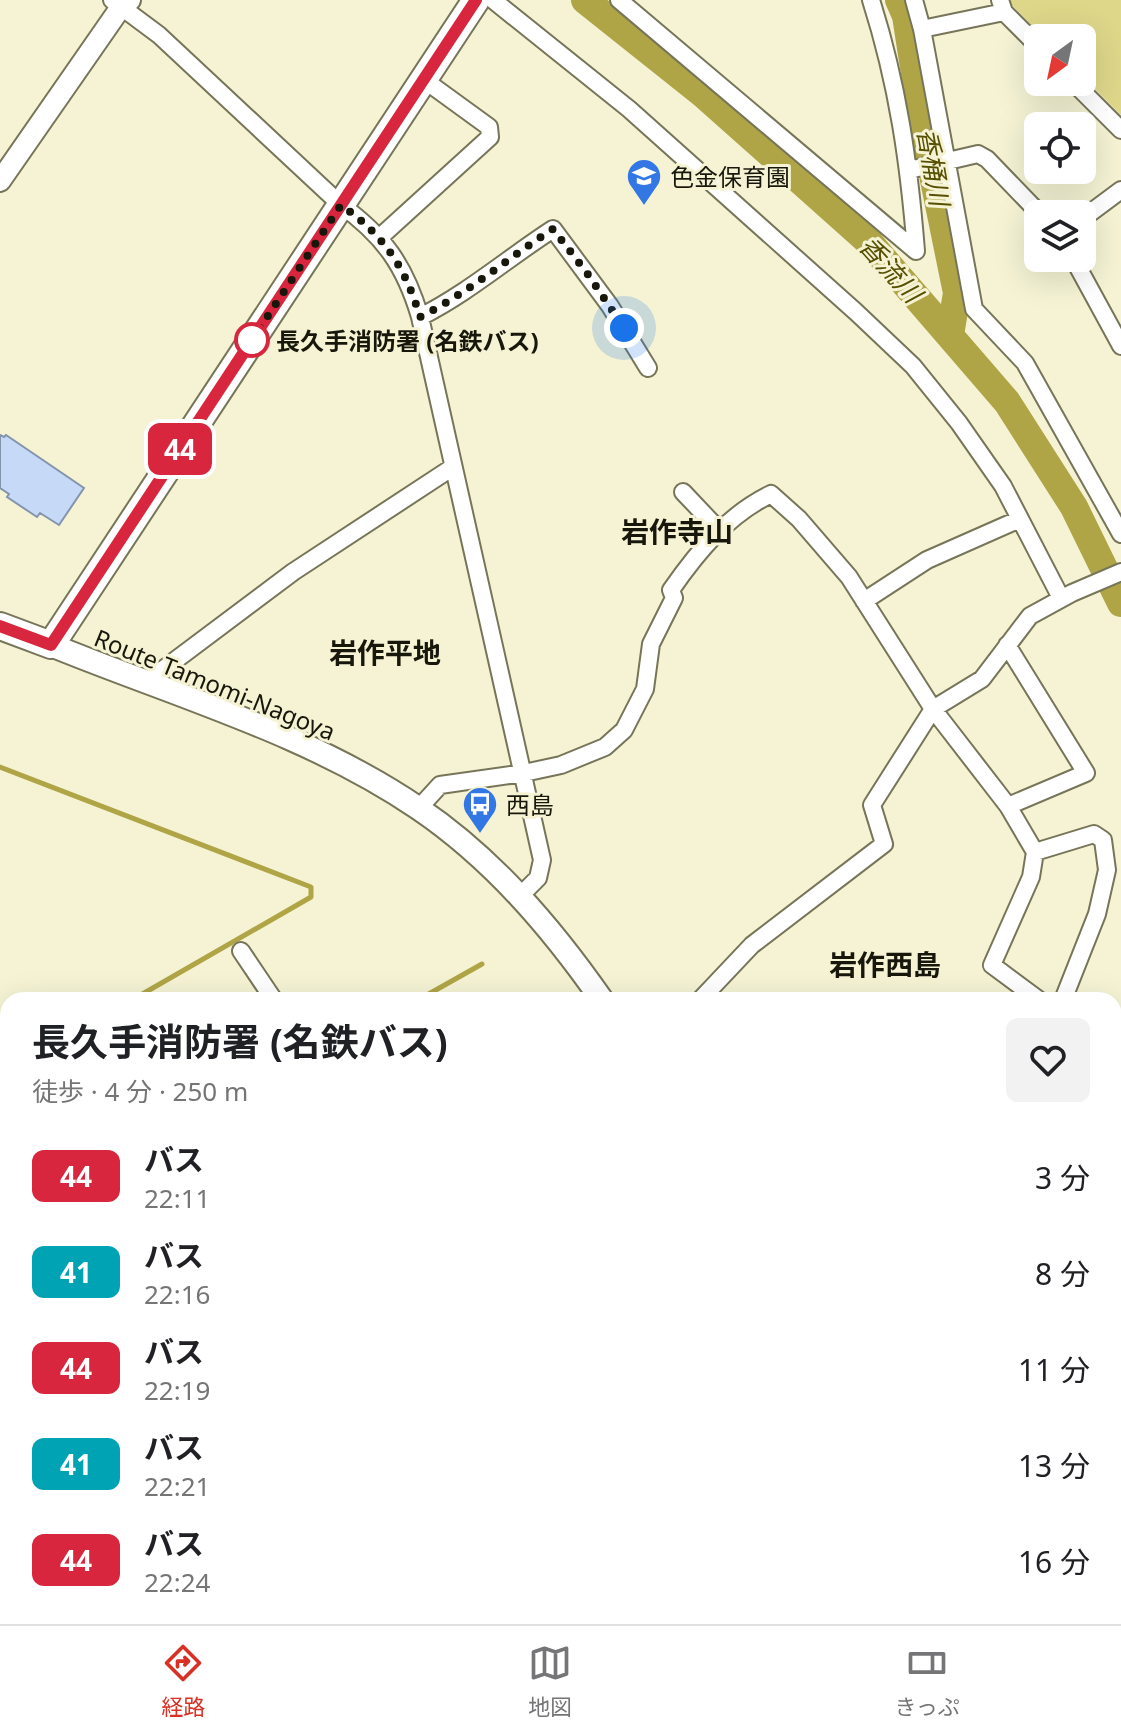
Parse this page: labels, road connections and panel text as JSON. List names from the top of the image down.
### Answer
{
  "streets": {
    "main road": ["Route Tamomi-Nagoya"]
  },
  "districts": ["岩作寺山", "岩作平地", "岩作西島"],
  "water": ["香桶川", "香流川"],
  "places": {
    "school or university": ["色金保育園"],
    "other": ["長久手消防署 (名鉄バス)"],
    "bus stop": ["西島"]
  },
  "lines": ["bus line 44"],
  "north": "bottom left",
  "page": {
    "on_map": "44",
    "heading": ["長久手消防署 (名鉄バス)", "徒歩 · 4 分 · 250 m"],
    "list": [
      {
        "mark": "44",
        "name": "バス",
        "note": "22:11",
        "value": "3 分"
      },
      {
        "mark": "41",
        "name": "バス",
        "note": "22:16",
        "value": "8 分"
      },
      {
        "mark": "44",
        "name": "バス",
        "note": "22:19",
        "value": "11 分"
      },
      {
        "mark": "41",
        "name": "バス",
        "note": "22:21",
        "value": "13 分"
      },
      {
        "mark": "44",
        "name": "バス",
        "note": "22:24",
        "value": "16 分"
      }
    ],
    "tabs": ["経路", "地図", "きっぷ"]
  }
}
